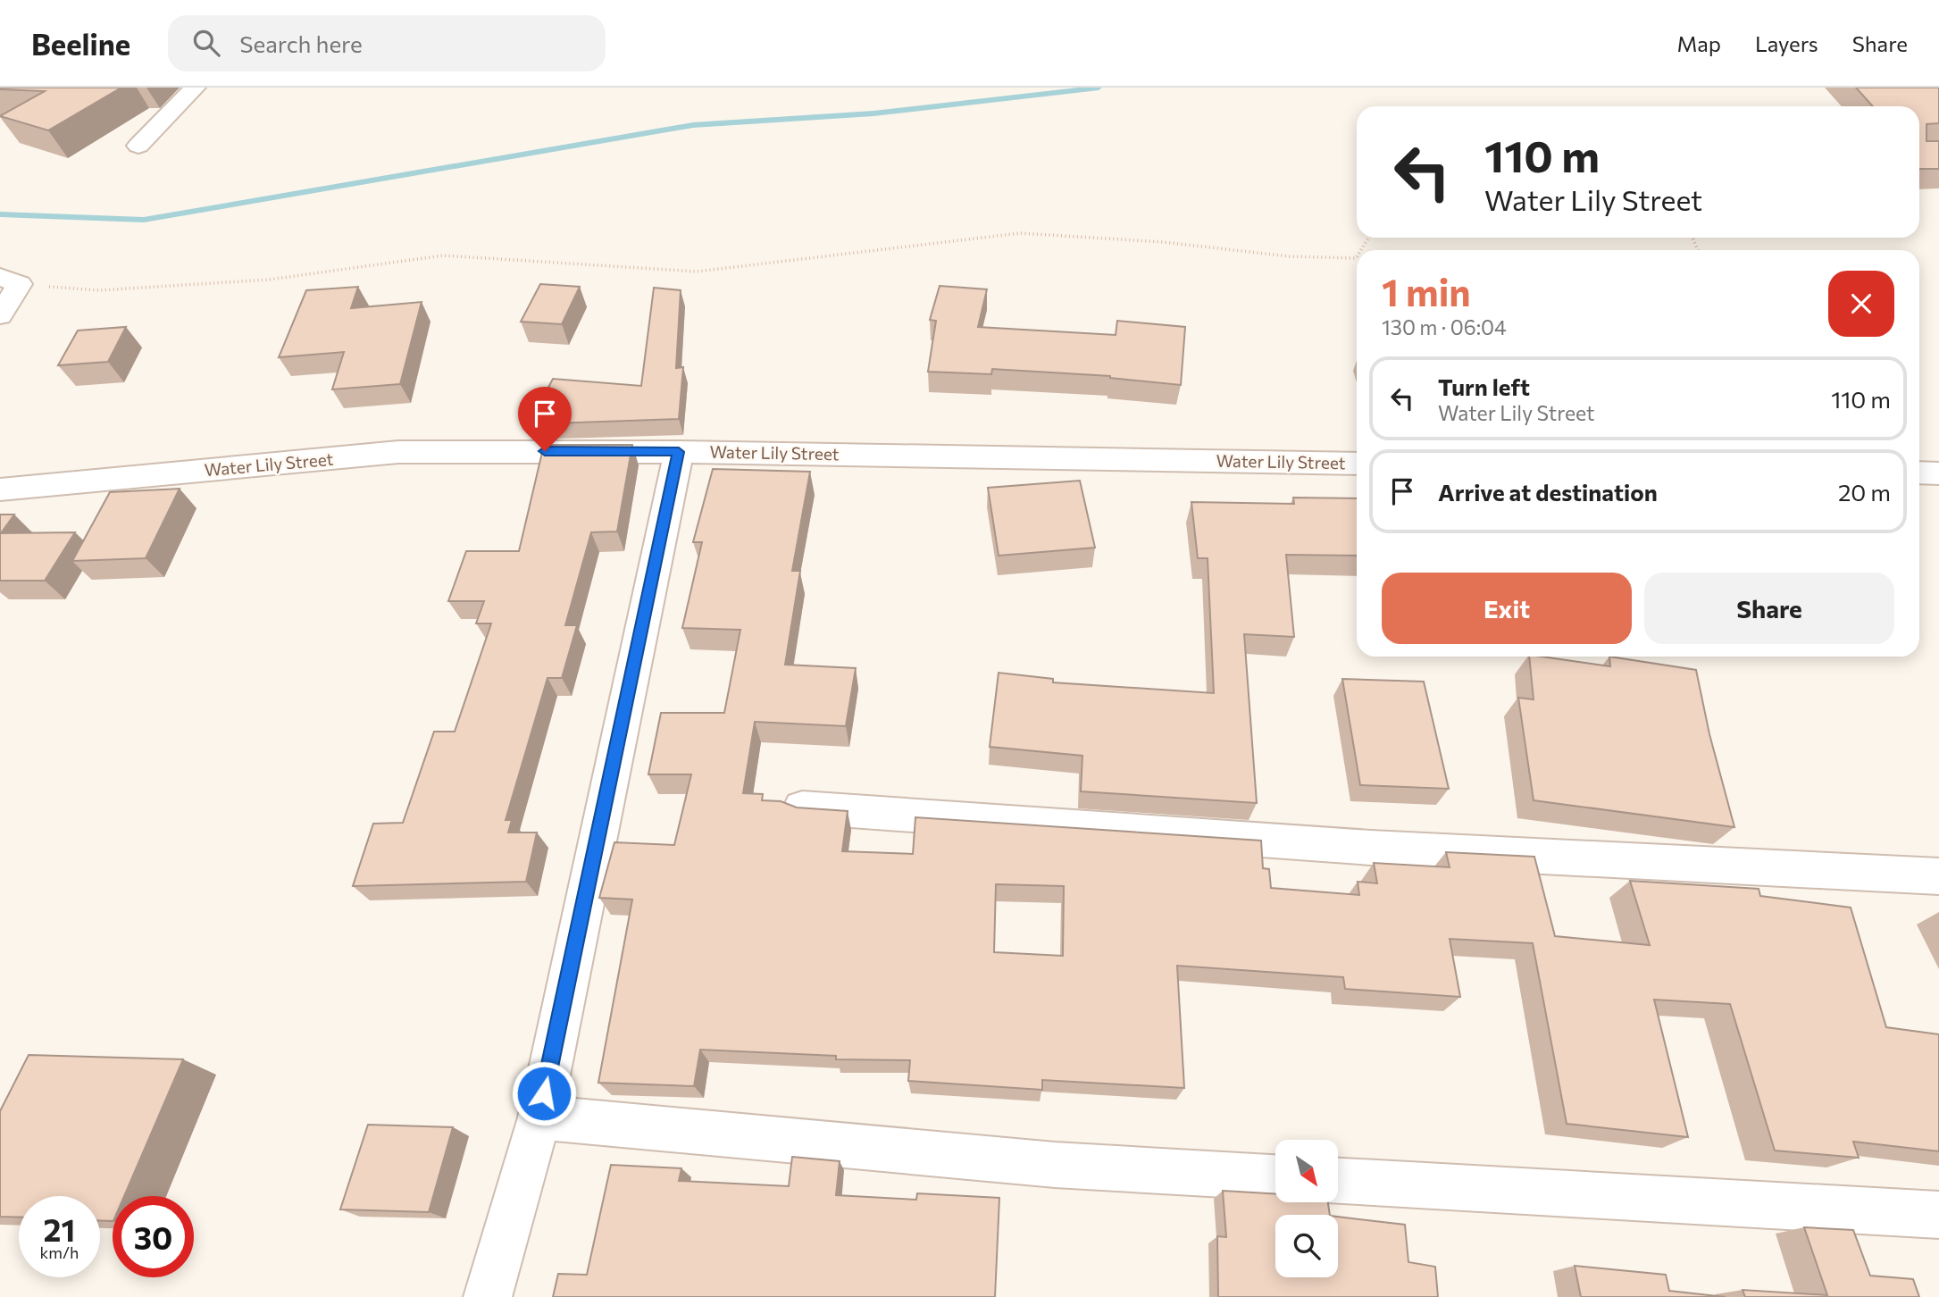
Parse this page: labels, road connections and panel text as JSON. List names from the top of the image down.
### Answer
{
  "streets": {
    "street": ["Water Lily Street"]
  },
  "north": "bottom right",
  "page": {
    "header": "Beeline",
    "search": "Search here",
    "nav": ["Map", "Layers", "Share"],
    "turn": ["110 m", "Water Lily Street"],
    "heading": ["1 min", "130 m · 06:04"],
    "list": [
      {
        "name": "Turn left",
        "note": "Water Lily Street",
        "value": "110 m"
      },
      {
        "name": "Arrive at destination",
        "value": "20 m"
      }
    ],
    "buttons": ["Exit", "Share"],
    "speed": "21 km/h",
    "limit": "30"
  }
}
